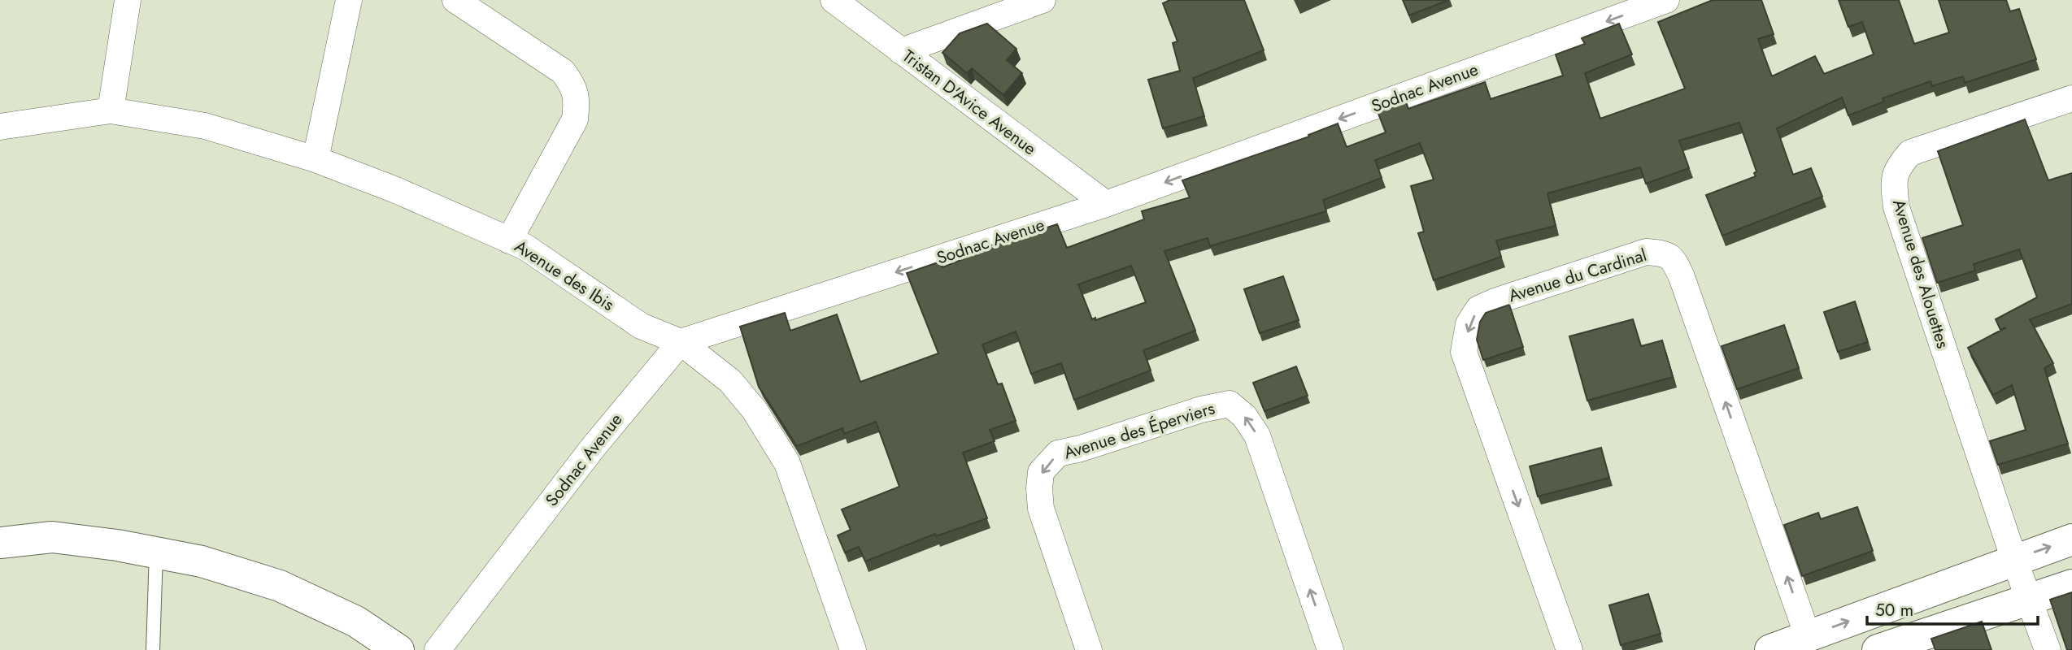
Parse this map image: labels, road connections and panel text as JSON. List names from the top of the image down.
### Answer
{
  "streets": {
    "street": [
      "Sodnac Avenue",
      "Tristan D'Avice Avenue",
      "Avenue des Alouettes",
      "Avenue des Ibis",
      "Avenue du Cardinal",
      "Avenue des Éperviers"
    ]
  },
  "crossings": [
    ["Sodnac Avenue", "Tristan D'Avice Avenue"],
    ["Sodnac Avenue", "Avenue des Ibis"]
  ],
  "one_way": ["Sodnac Avenue"],
  "scale_bar": "50 m"
}
